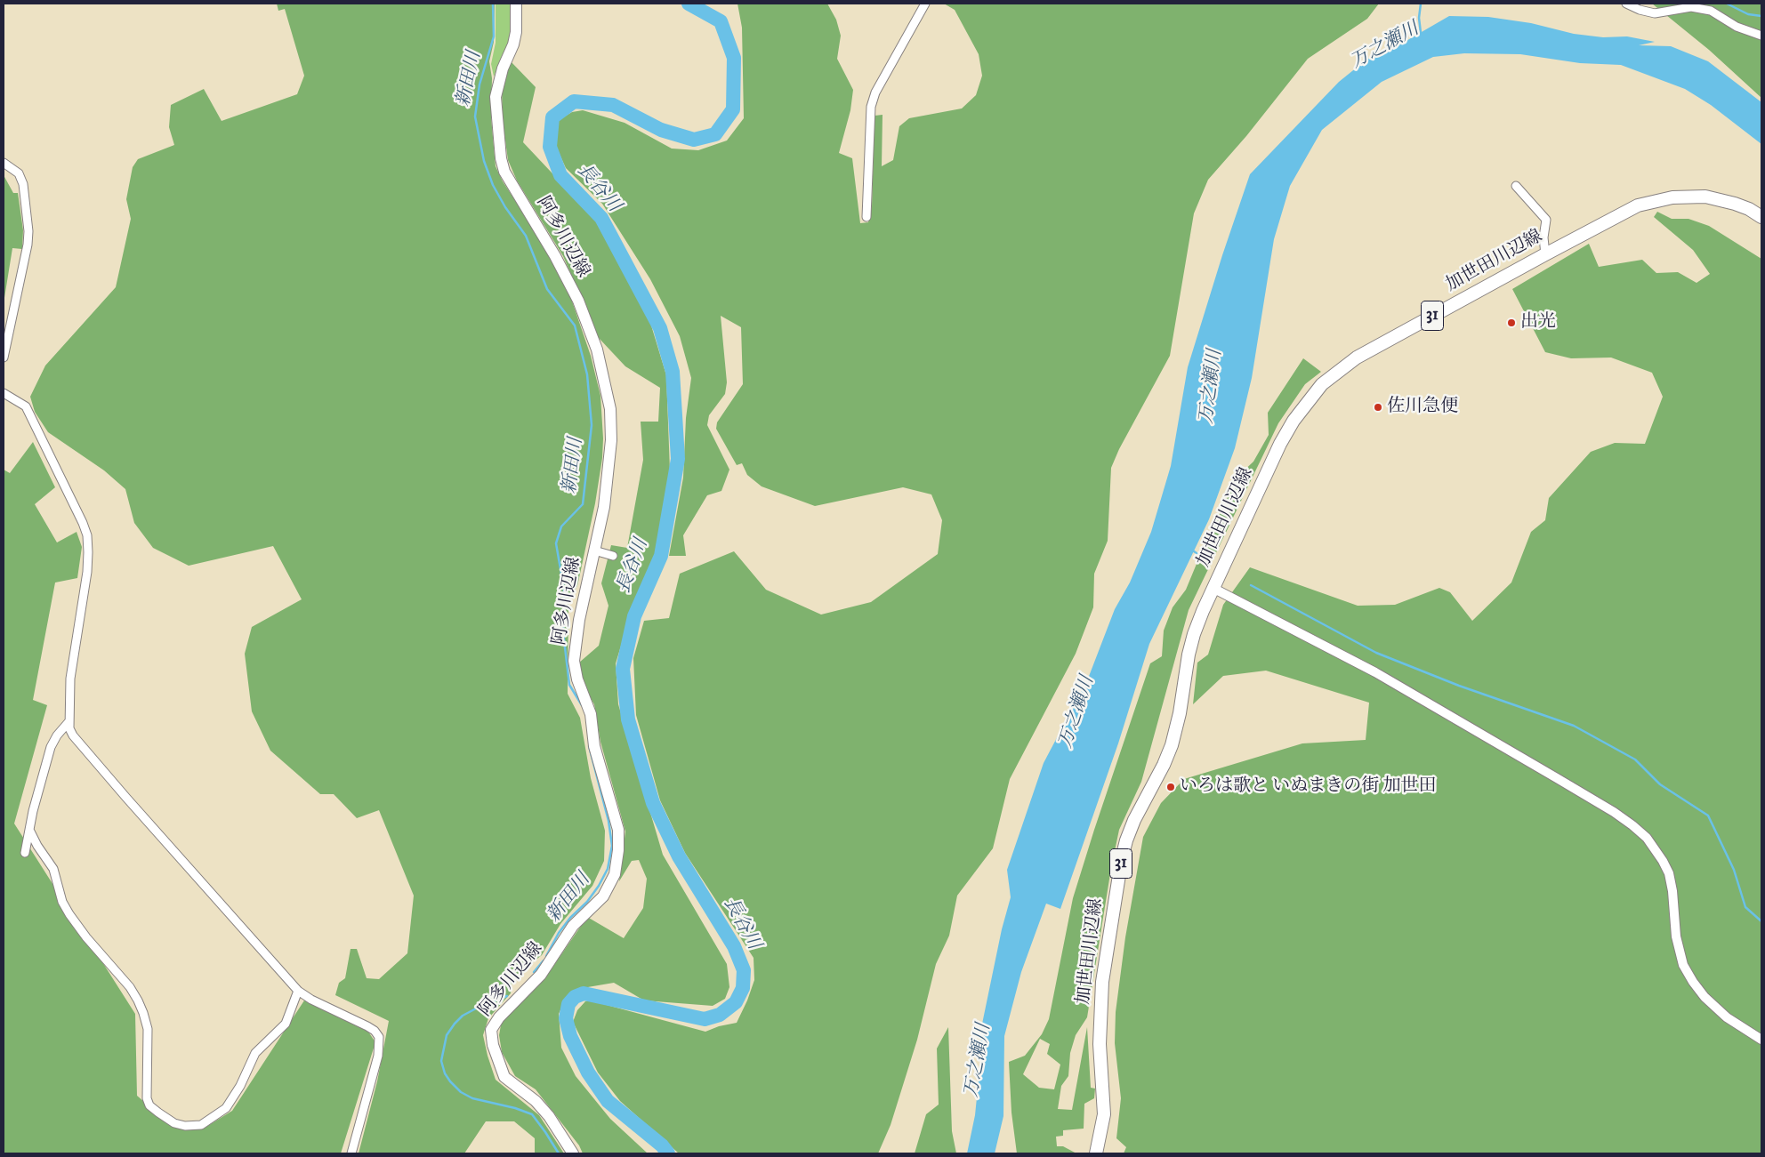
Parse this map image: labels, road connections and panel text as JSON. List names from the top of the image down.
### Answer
{
  "streets": {
    "main road": ["阿多川辺線", "加世田川辺線", "31"]
  },
  "water": ["万之瀬川", "新田川", "長谷川"],
  "places": ["出光", "佐川急便", "いろは歌と いぬまきの街 加世田"]
}
